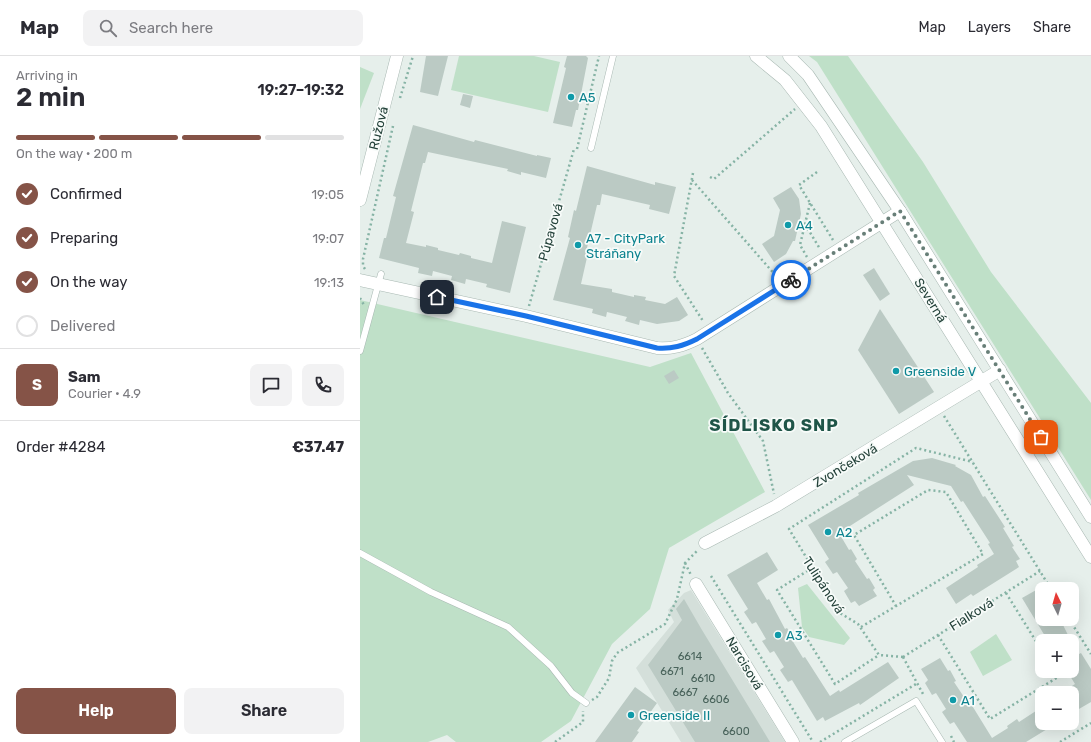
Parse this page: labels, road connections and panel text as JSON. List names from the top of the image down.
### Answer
{
  "streets": {
    "street": [
      "Ružová",
      "Severná",
      "Zvončeková",
      "Narcisová"
    ],
    "path": ["Púpavová", "Tulipánová", "Fialková"]
  },
  "crossings": [
    ["Severná", "Zvončeková"],
    ["Tulipánová", "Fialková"]
  ],
  "districts": ["SÍDLISKO SNP"],
  "places": [
    "A5",
    "A4",
    "A7 - CityPark Stráňany",
    "Greenside V",
    "A2",
    "A3",
    "A1",
    "Greenside II"
  ],
  "house_numbers": [
    "6614",
    "6671",
    "6610",
    "6667",
    "6606",
    "6600"
  ],
  "north": "top",
  "page": {
    "header": "Map",
    "search": "Search here",
    "nav": ["Map", "Layers", "Share"],
    "heading": ["2 min", "Arriving in", "19:27–19:32"],
    "panel": [
      "Sam",
      "Courier · 4.9",
      "Order #4284",
      "€37.47"
    ],
    "bar": "On the way · 200 m",
    "list": [
      ["Confirmed", "19:05"],
      ["Preparing", "19:07"],
      ["On the way", "19:13"],
      "Delivered"
    ],
    "round": "S",
    "map_buttons": ["+", "−"],
    "buttons": ["Help", "Share"]
  }
}
